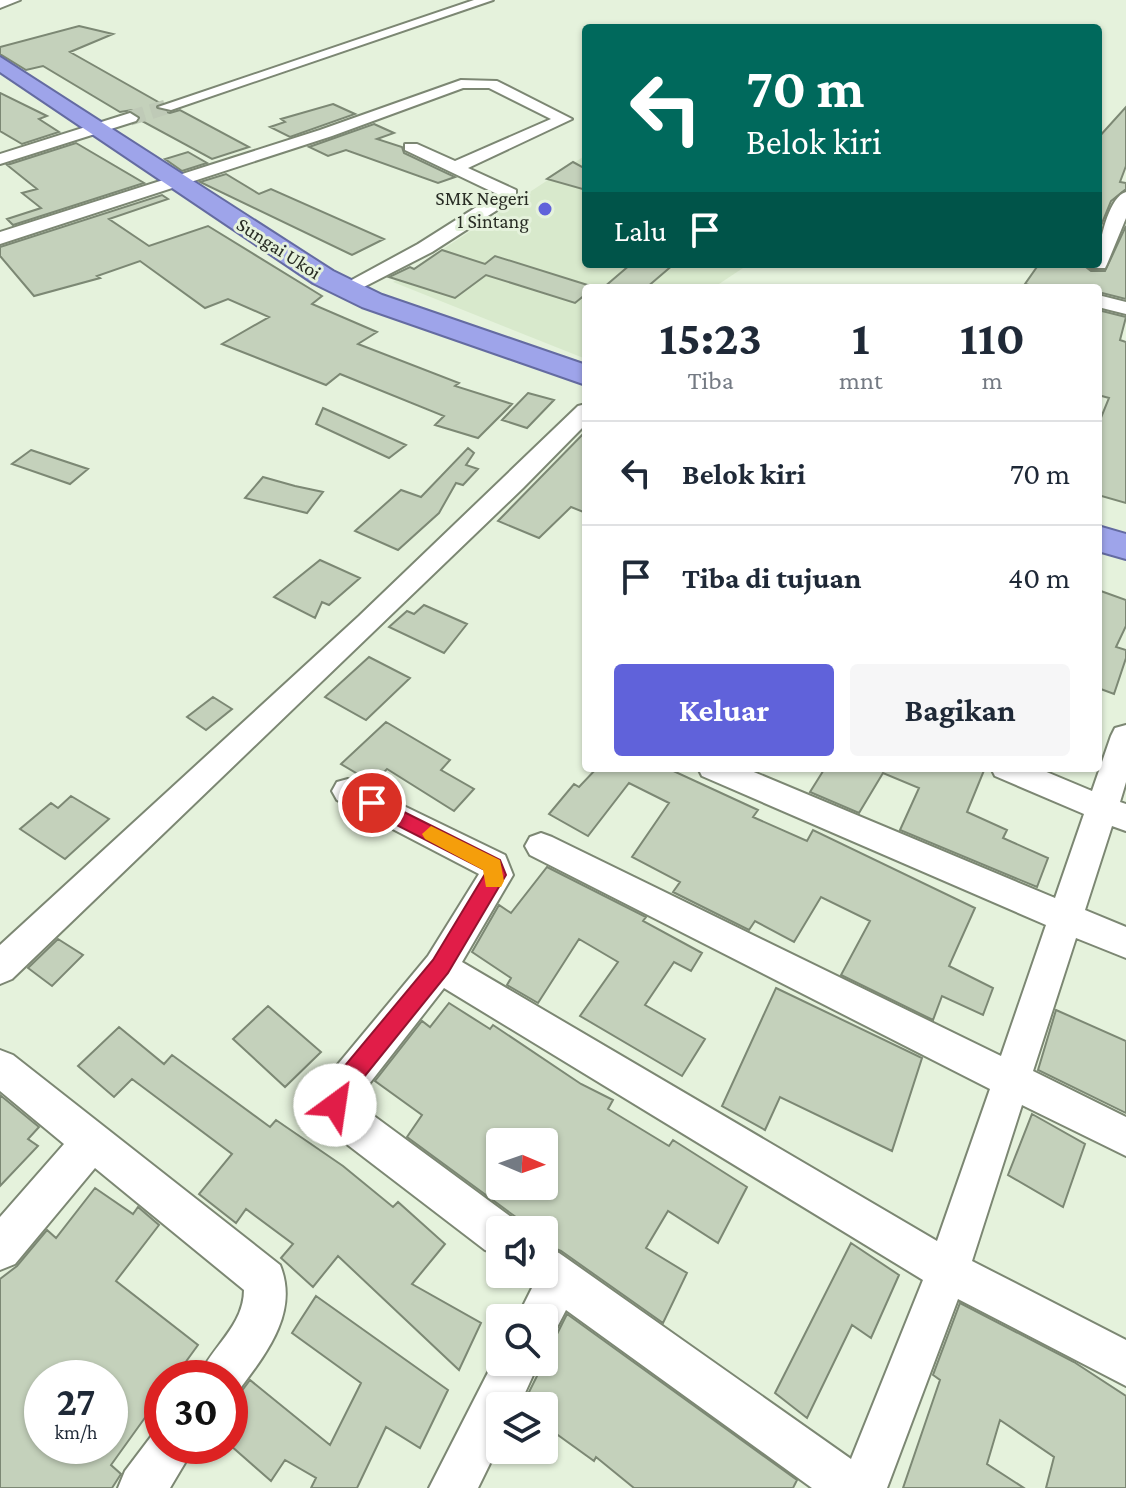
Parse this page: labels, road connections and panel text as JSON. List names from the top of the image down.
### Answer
{
  "streets": {
    "highway": ["Sungai Ukoi"]
  },
  "places": ["SMK Negeri 1 Sintang"],
  "north": "right",
  "page": {
    "turn": ["70 m", "Belok kiri"],
    "then": "Lalu",
    "eta": [
      "15:23",
      "Tiba",
      "1",
      "mnt",
      "110",
      "m"
    ],
    "list": [
      {
        "name": "Belok kiri",
        "value": "70 m"
      },
      {
        "name": "Tiba di tujuan",
        "value": "40 m"
      }
    ],
    "buttons": ["Keluar", "Bagikan"],
    "speed": "27 km/h",
    "limit": "30"
  }
}
